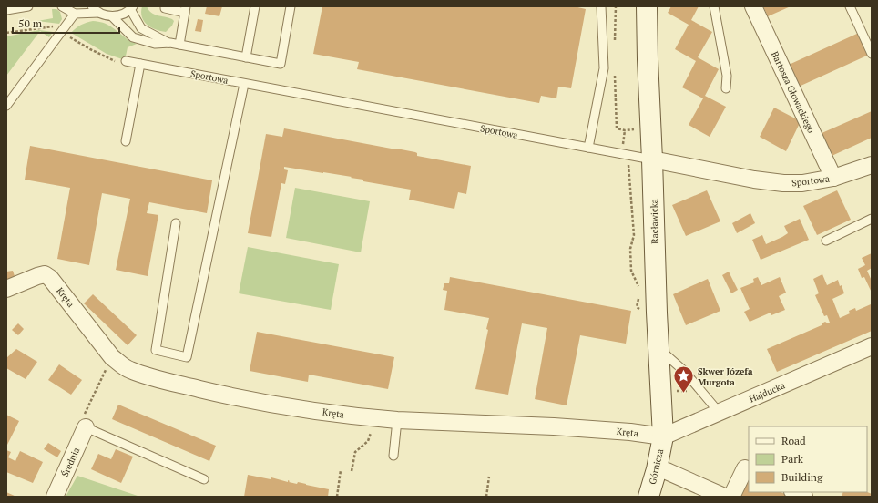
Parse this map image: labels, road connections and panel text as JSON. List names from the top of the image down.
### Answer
{
  "streets": {
    "street": [
      "Sportowa",
      "Bartosza Głowackiego",
      "Racławicka",
      "Kręta",
      "Hajducka",
      "Średnia",
      "Górnicza"
    ]
  },
  "crossings": [
    ["Sportowa", "Bartosza Głowackiego"],
    ["Sportowa", "Racławicka"],
    ["Racławicka", "Kręta"],
    ["Racławicka", "Hajducka"],
    ["Racławicka", "Górnicza"],
    ["Kręta", "Hajducka"],
    ["Kręta", "Górnicza"],
    ["Hajducka", "Górnicza"]
  ],
  "places": {
    "place": ["Skwer Józefa Murgota"]
  },
  "legend": ["Road", "Park", "Building"],
  "scale_bar": "50 m"
}
